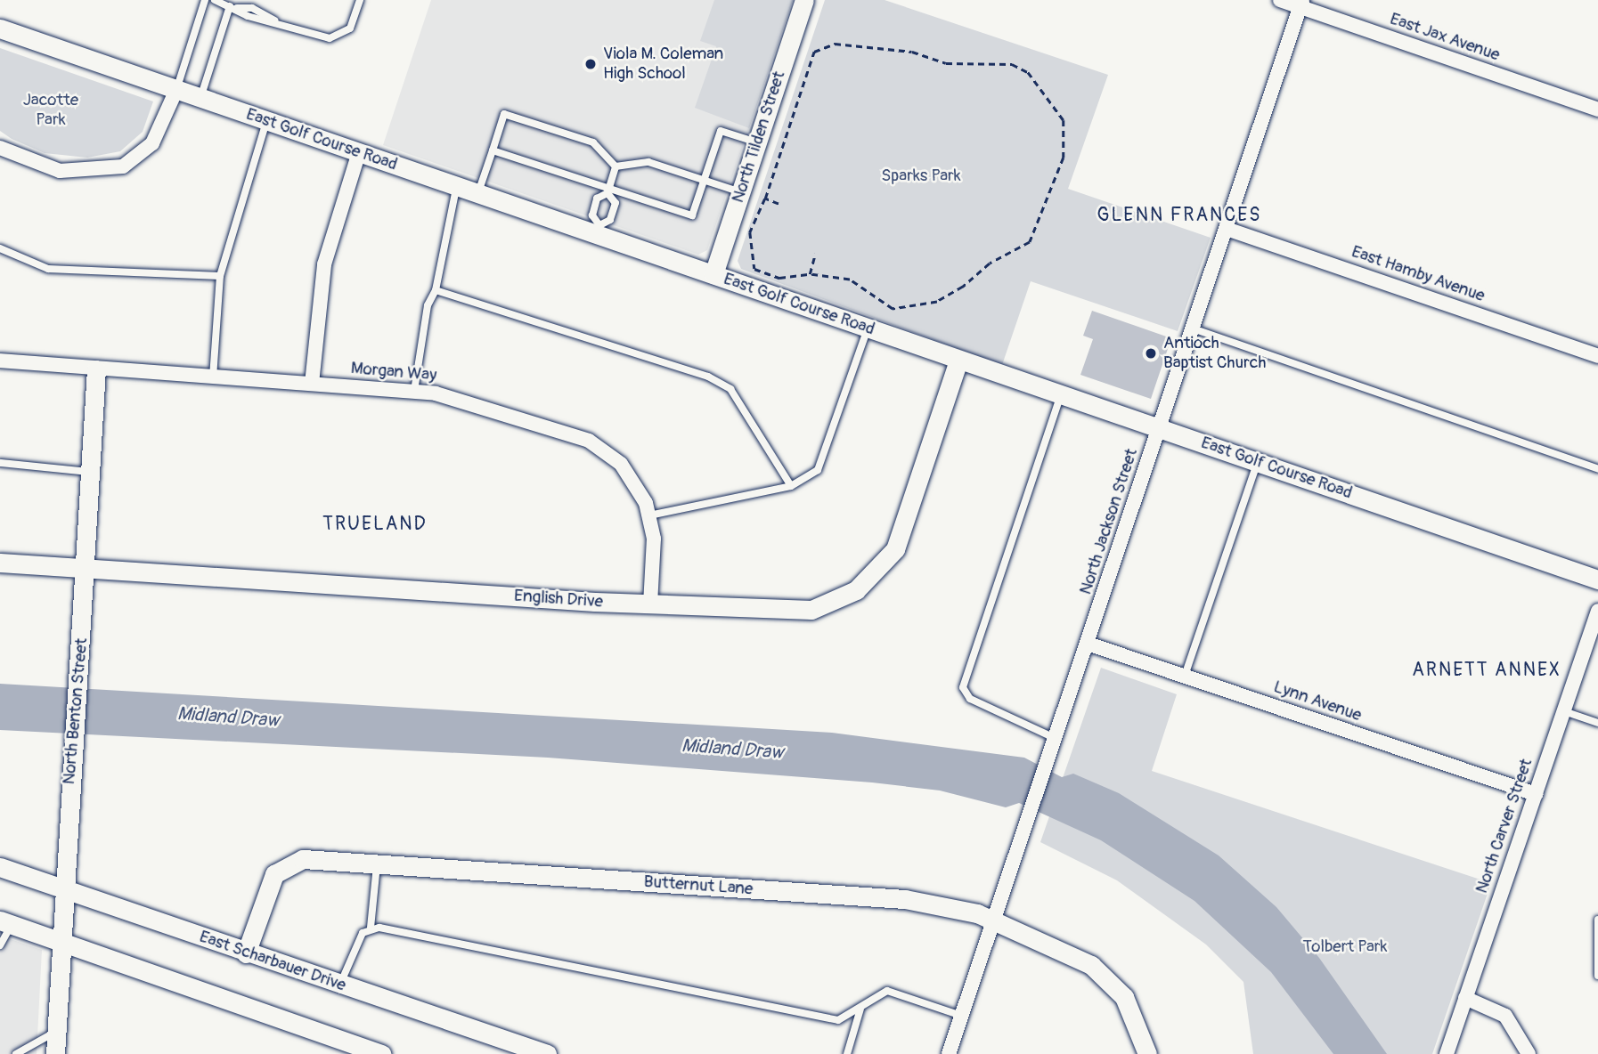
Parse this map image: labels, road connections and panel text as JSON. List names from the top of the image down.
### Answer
{
  "streets": {
    "street": [
      "East Jax Avenue",
      "North Tilden Street",
      "East Golf Course Road",
      "East Hamby Avenue",
      "Morgan Way",
      "North Jackson Street",
      "English Drive",
      "Lynn Avenue",
      "North Benton Street",
      "North Carver Street",
      "Butternut Lane",
      "East Scharbauer Drive"
    ]
  },
  "crossings": [
    ["East Jax Avenue", "North Jackson Street"],
    ["North Tilden Street", "East Golf Course Road"],
    ["East Golf Course Road", "North Jackson Street"],
    ["East Golf Course Road", "English Drive"],
    ["East Hamby Avenue", "North Jackson Street"],
    ["Morgan Way", "English Drive"],
    ["Morgan Way", "North Benton Street"],
    ["North Jackson Street", "Lynn Avenue"],
    ["North Jackson Street", "Butternut Lane"],
    ["English Drive", "North Benton Street"],
    ["Lynn Avenue", "North Carver Street"],
    ["North Benton Street", "East Scharbauer Drive"],
    ["Butternut Lane", "East Scharbauer Drive"]
  ],
  "districts": ["GLENN FRANCES", "TRUELAND", "ARNETT ANNEX"],
  "water": ["Midland Draw"],
  "parks": ["Jacotte Park", "Sparks Park", "Tolbert Park"],
  "places": ["Viola M. Coleman High School", "Antioch Baptist Church"]
}
